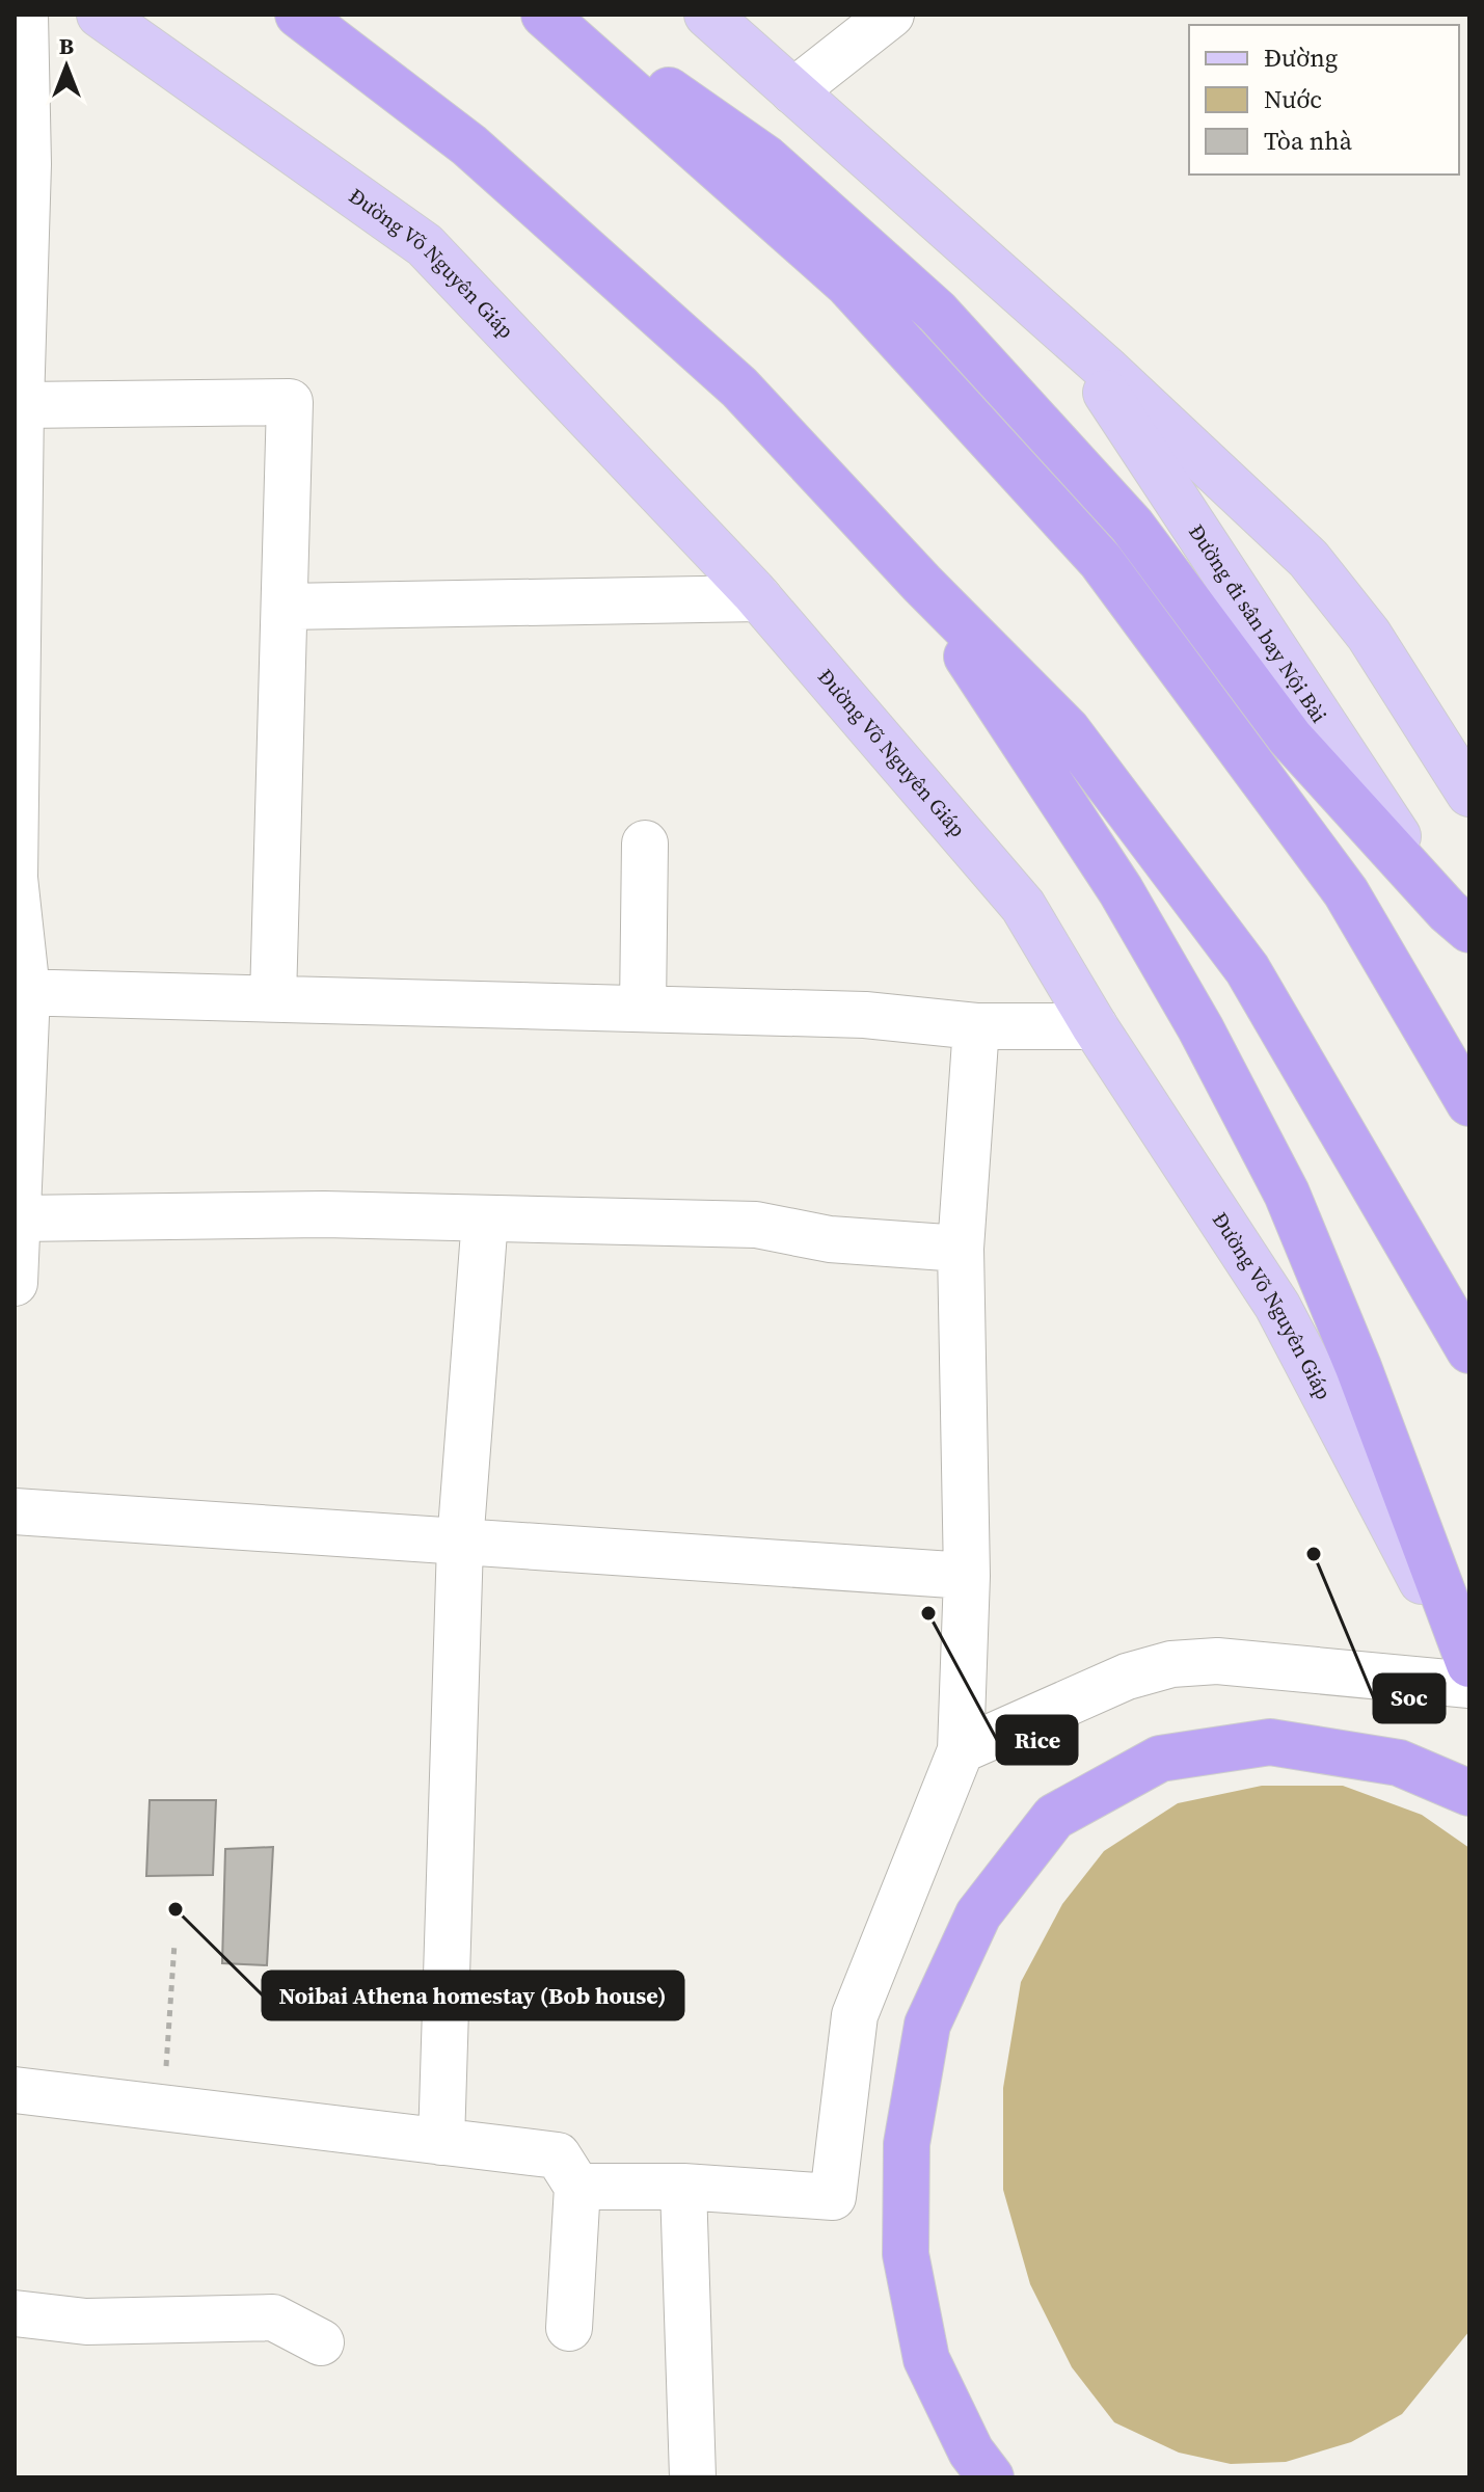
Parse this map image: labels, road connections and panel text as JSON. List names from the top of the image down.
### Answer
{
  "streets": {
    "main road": ["Đường Võ Nguyên Giáp", "Đường đi sân bay Nội Bài"]
  },
  "places": ["Soc", "Rice", "Noibai Athena homestay (Bob house)"],
  "legend": ["Đường", "Nước", "Tòa nhà"],
  "north": "top"
}
